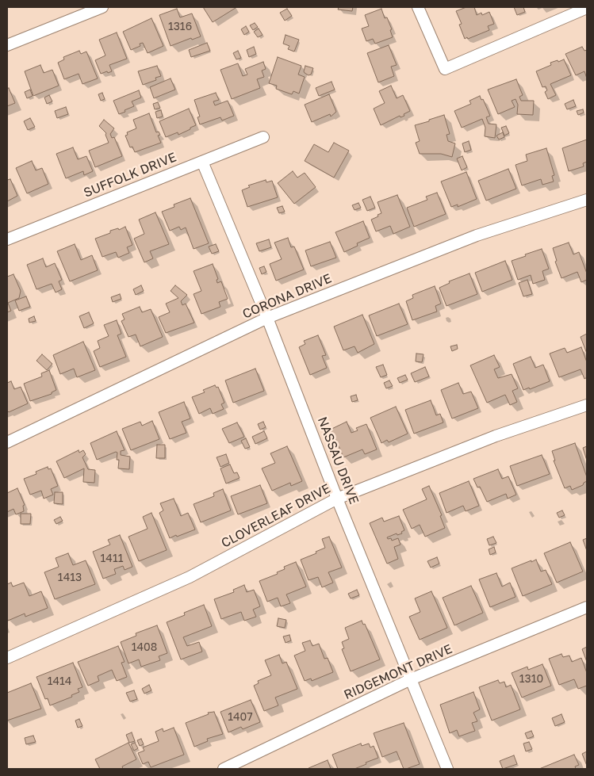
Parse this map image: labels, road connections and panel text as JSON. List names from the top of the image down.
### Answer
{
  "streets": {
    "street": [
      "SUFFOLK DRIVE",
      "CORONA DRIVE",
      "NASSAU DRIVE",
      "CLOVERLEAF DRIVE",
      "RIDGEMONT DRIVE"
    ]
  },
  "crossings": [
    ["SUFFOLK DRIVE", "NASSAU DRIVE"],
    ["CORONA DRIVE", "NASSAU DRIVE"],
    ["NASSAU DRIVE", "CLOVERLEAF DRIVE"],
    ["NASSAU DRIVE", "RIDGEMONT DRIVE"]
  ],
  "house_numbers": [
    "1316",
    "1411",
    "1413",
    "1408",
    "1310",
    "1414",
    "1407"
  ]
}
